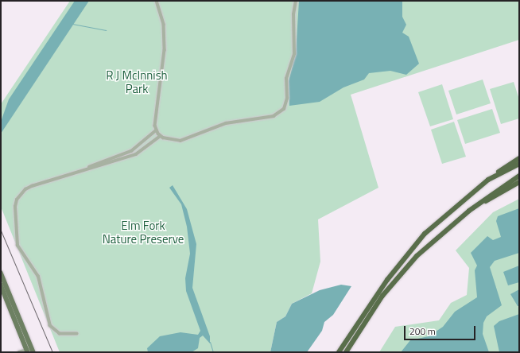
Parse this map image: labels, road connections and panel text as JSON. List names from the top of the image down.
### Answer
{
  "parks": ["R J McInnish Park", "Elm Fork Nature Preserve"],
  "scale_bar": "200 m"
}
